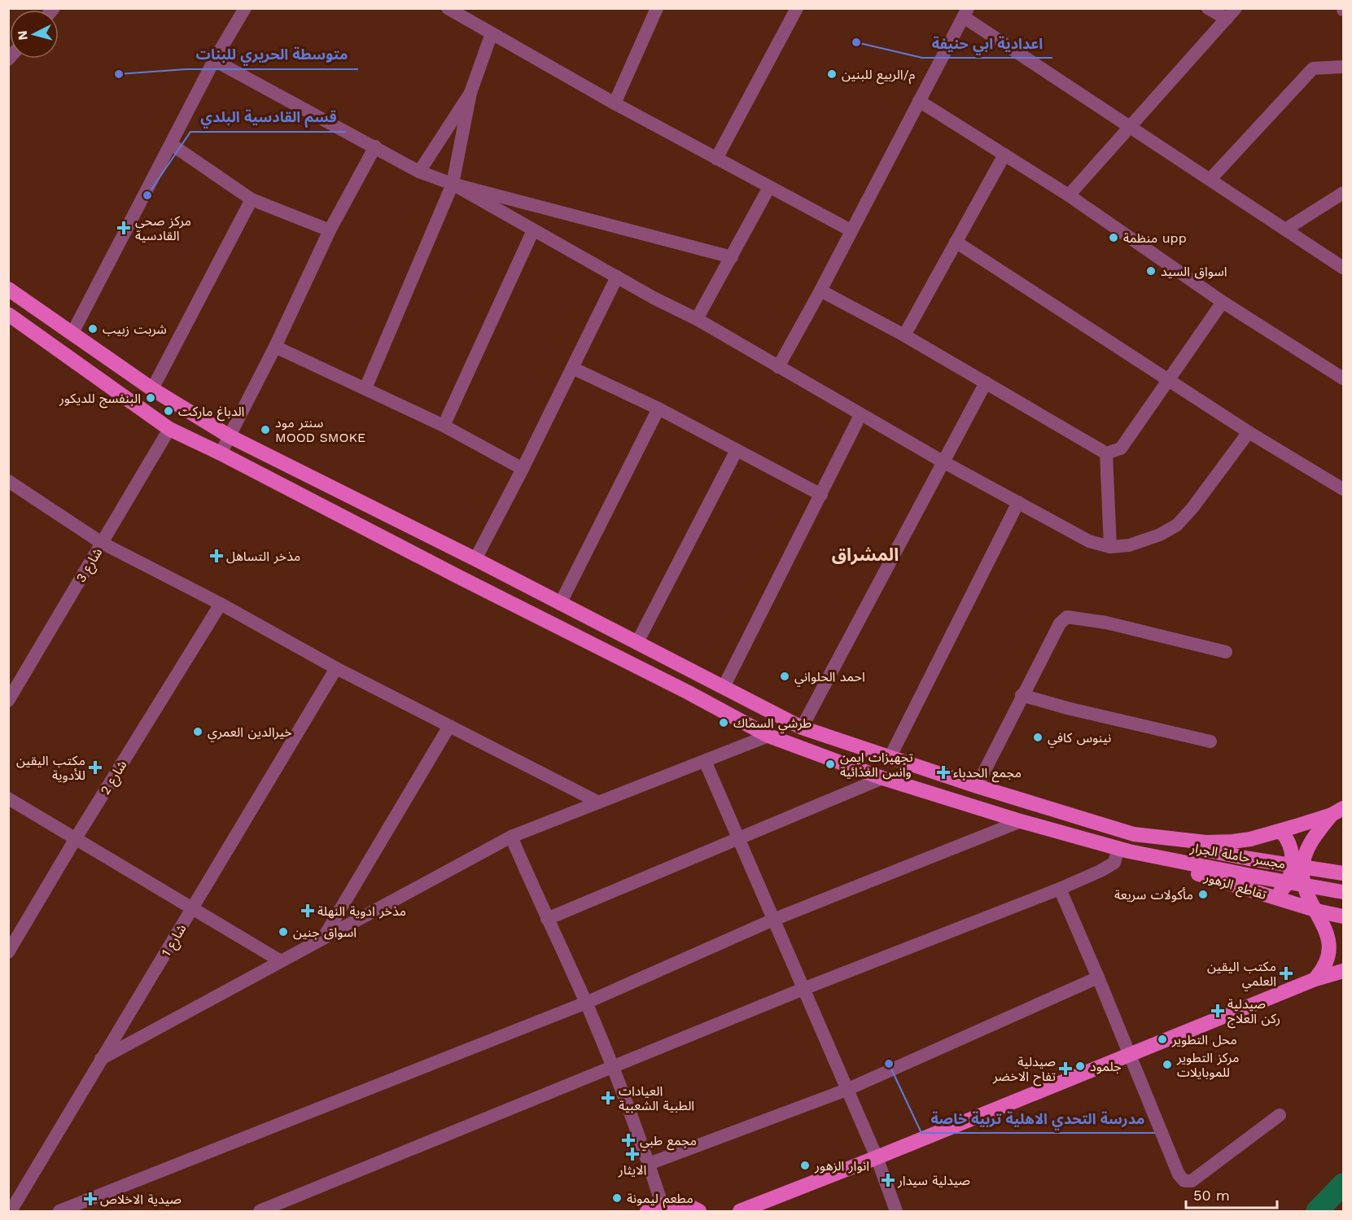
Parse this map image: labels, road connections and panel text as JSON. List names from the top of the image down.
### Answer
{
  "streets": {
    "main road": ["مجسر حاملة الجرار", "تقاطع الزهور"],
    "street": ["شارع 3", "شارع 2", "شارع 1"]
  },
  "crossings": [
    ["مجسر حاملة الجرار", "تقاطع الزهور"]
  ],
  "districts": ["المشراق"],
  "places": {
    "other": [
      "اعدادية ابي حنيفة",
      "متوسطة الحريري للبنات",
      "م/الربيع للبنين",
      "قسم القادسية البلدي",
      "منظمة upp",
      "اسواق السيد",
      "شربت زبيب",
      "البنفسج للديكور",
      "الدباغ ماركت",
      "سنتر مود MOOD SMOKE",
      "احمد الحلواني",
      "طرشي السماك",
      "خيرالدين العمري",
      "نينوس كافي",
      "تجهيزات ايمن وانس الغذائية",
      "مأكولات سريعة",
      "اسواق جنين",
      "محل التطوير",
      "مدرسة التحدي الاهلية تربية خاصة",
      "مركز التطوير للموبايلات",
      "جلمود",
      "انوار الزهور",
      "مطعم ليمونة"
    ],
    "health": [
      "مركز صحي القادسية",
      "مذخر التساهل",
      "مكتب اليقين للأدوية",
      "مجمع الحدباء",
      "مذخر ادوية النهلة",
      "مكتب اليقين العلمي",
      "صيدلية ركن العلاج",
      "صيدلية تفاح الاخضر",
      "العيادات الطبية الشعبية",
      "مجمع طبي",
      "الايثار",
      "صيدلية سيدار",
      "صيدية الاخلاص"
    ]
  },
  "scale_bar": "50 m",
  "north": "left"
}
